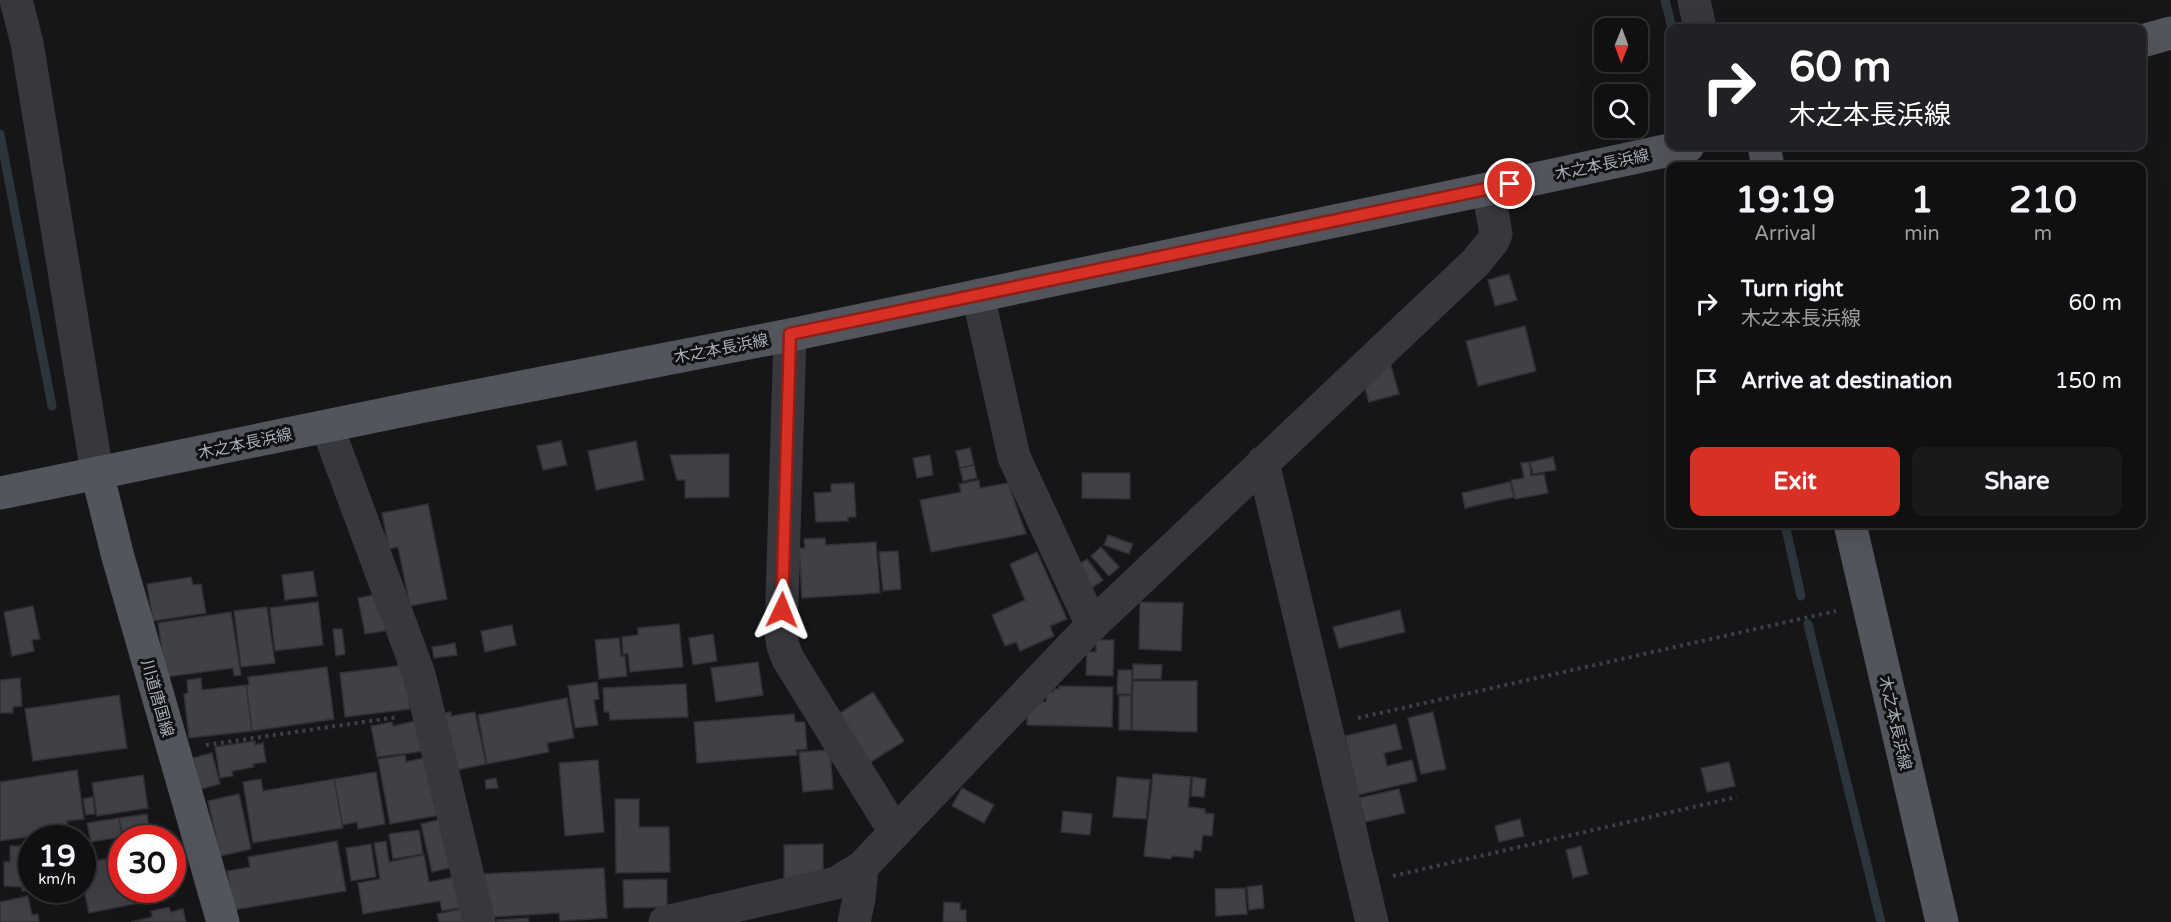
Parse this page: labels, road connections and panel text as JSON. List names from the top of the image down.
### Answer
{
  "streets": {
    "main road": ["木之本長浜線", "川道唐国線"]
  },
  "crossings": [
    ["木之本長浜線", "川道唐国線"]
  ],
  "north": "bottom",
  "page": {
    "turn": ["60 m", "木之本長浜線"],
    "eta": [
      "19:19",
      "Arrival",
      "1",
      "min",
      "210",
      "m"
    ],
    "list": [
      {
        "name": "Turn right",
        "note": "木之本長浜線",
        "value": "60 m"
      },
      {
        "name": "Arrive at destination",
        "value": "150 m"
      }
    ],
    "buttons": ["Exit", "Share"],
    "speed": "19 km/h",
    "limit": "30"
  }
}
